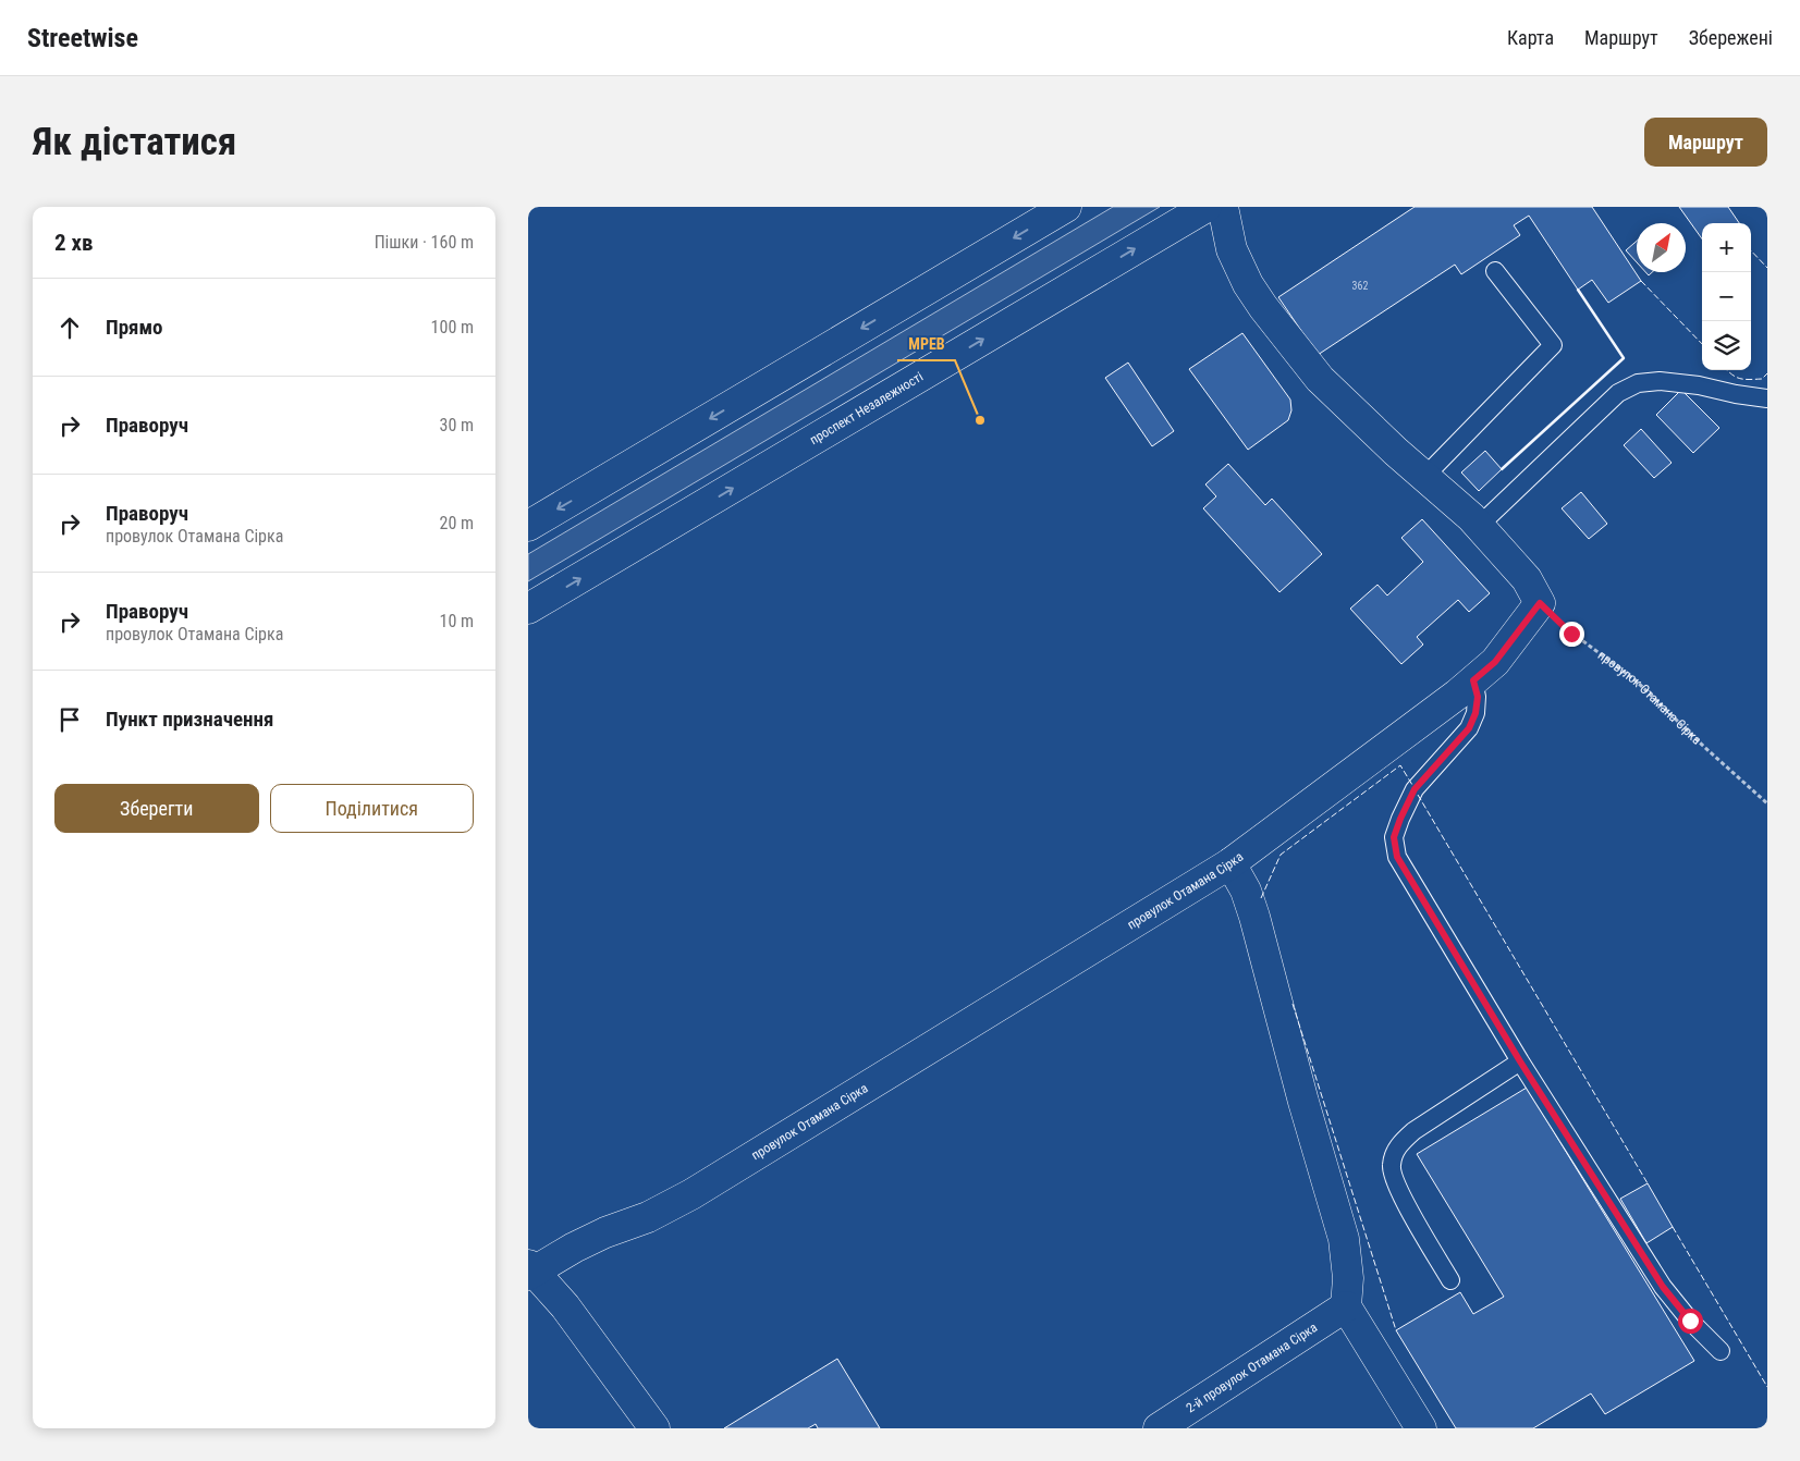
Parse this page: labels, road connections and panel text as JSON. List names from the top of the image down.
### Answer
{
  "streets": {
    "street": ["проспект Незалежності", "провулок Отамана Сірка", "2-й провулок Отамана Сірка"]
  },
  "places": ["МРЕВ"],
  "house_numbers": ["362"],
  "north": "top right",
  "page": {
    "header": "Streetwise",
    "nav": ["Карта", "Маршрут", "Збережені"],
    "buttons": [
      "Маршрут",
      ["Зберегти", "Поділитися"]
    ],
    "title": "Як дістатися",
    "heading": ["2 хв", "Пішки · 160 m"],
    "map_buttons": ["+", "−"],
    "list": [
      ["Прямо", "100 m"],
      ["Праворуч", "30 m"],
      ["Праворуч", "провулок Отамана Сірка", "20 m"],
      ["Праворуч", "провулок Отамана Сірка", "10 m"],
      "Пункт призначення"
    ]
  }
}
